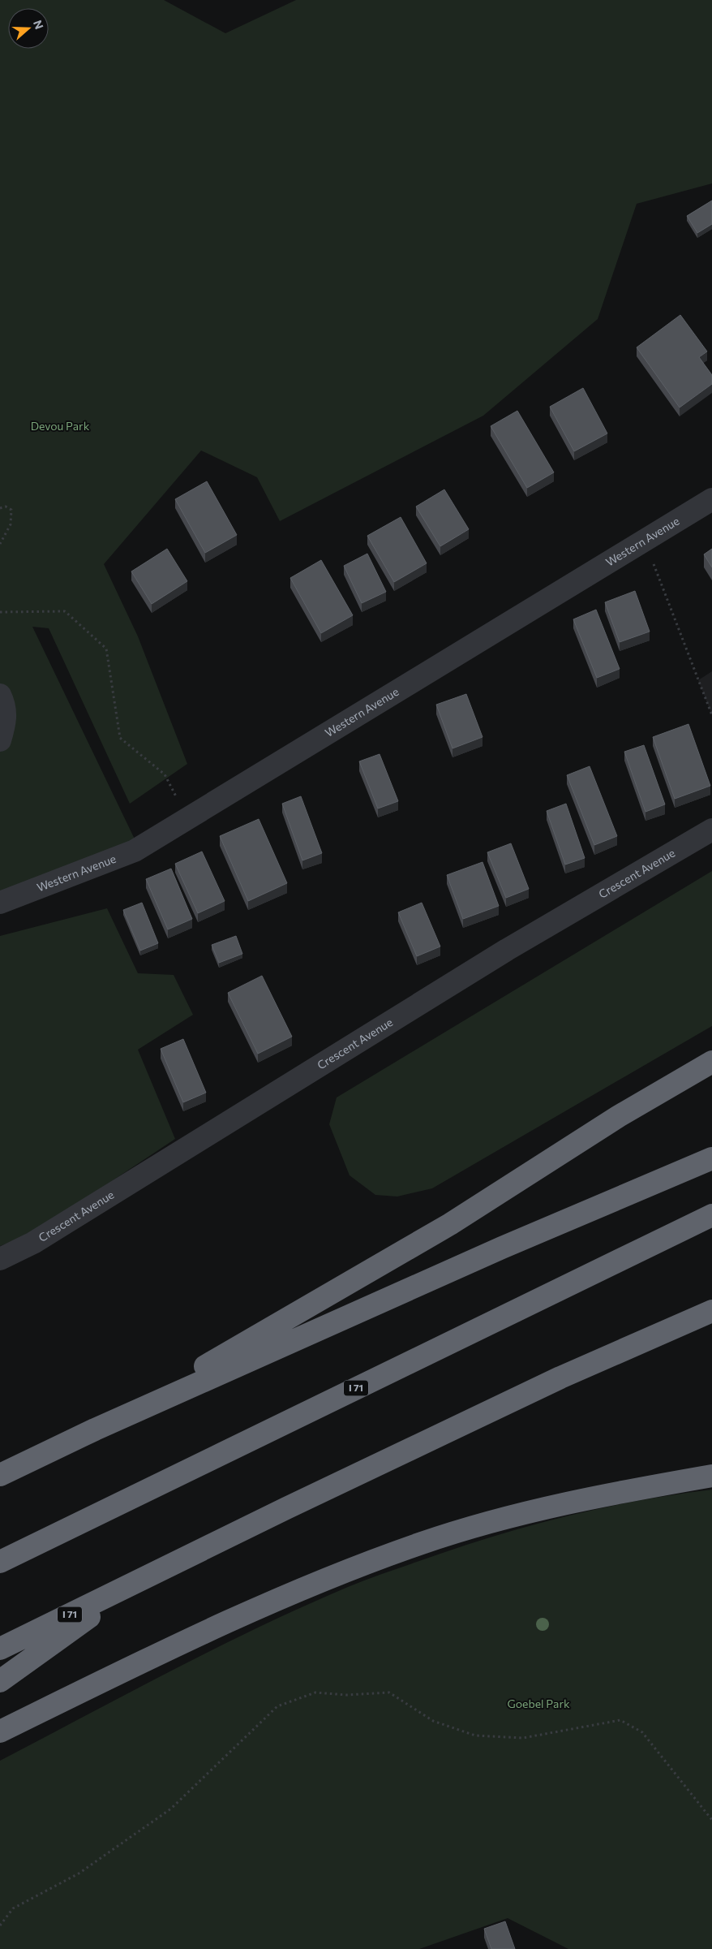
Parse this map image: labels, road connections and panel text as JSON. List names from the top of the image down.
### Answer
{
  "streets": {
    "highway": ["I 71"],
    "street": ["Western Avenue", "Crescent Avenue"]
  },
  "parks": ["Devou Park", "Goebel Park"],
  "north": "right"
}
